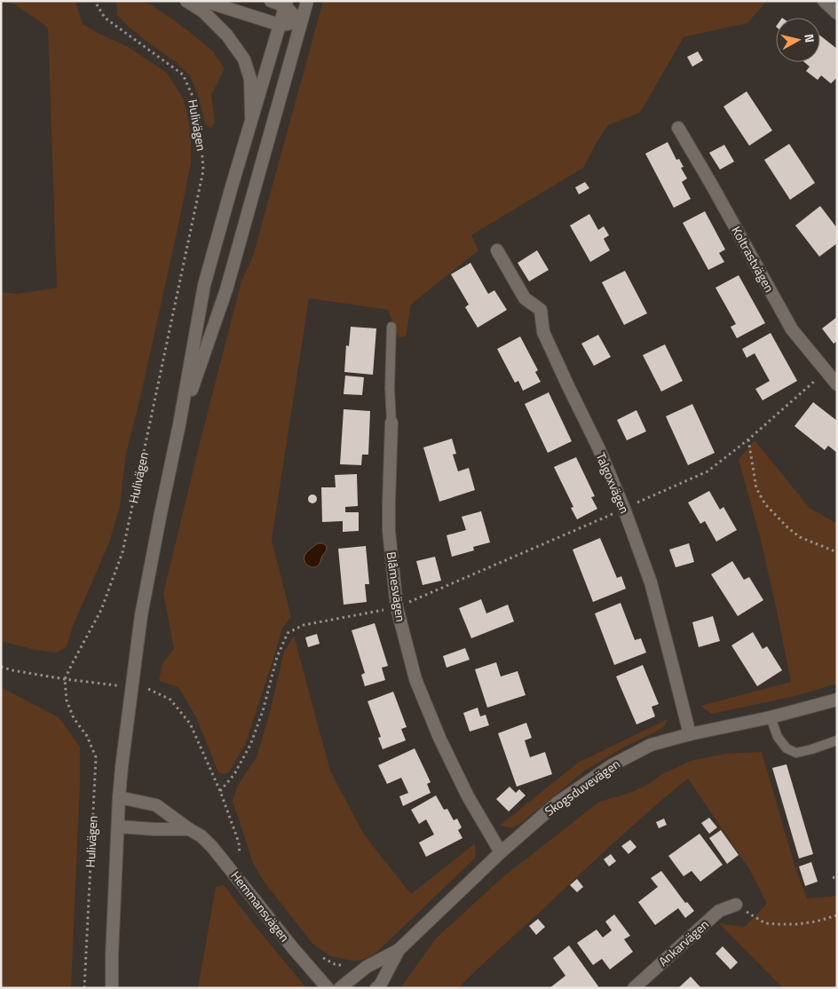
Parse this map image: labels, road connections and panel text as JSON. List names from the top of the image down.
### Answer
{
  "streets": {
    "street": [
      "Hulivägen",
      "Koltrastvägen",
      "Talgoxvägen",
      "Blåmesvägen",
      "Skogsduvevägen",
      "Hemmansvägen",
      "Ankarvägen"
    ]
  },
  "crossings": [
    ["Hulivägen", "Hemmansvägen"],
    ["Talgoxvägen", "Skogsduvevägen"],
    ["Blåmesvägen", "Skogsduvevägen"]
  ],
  "north": "right"
}
